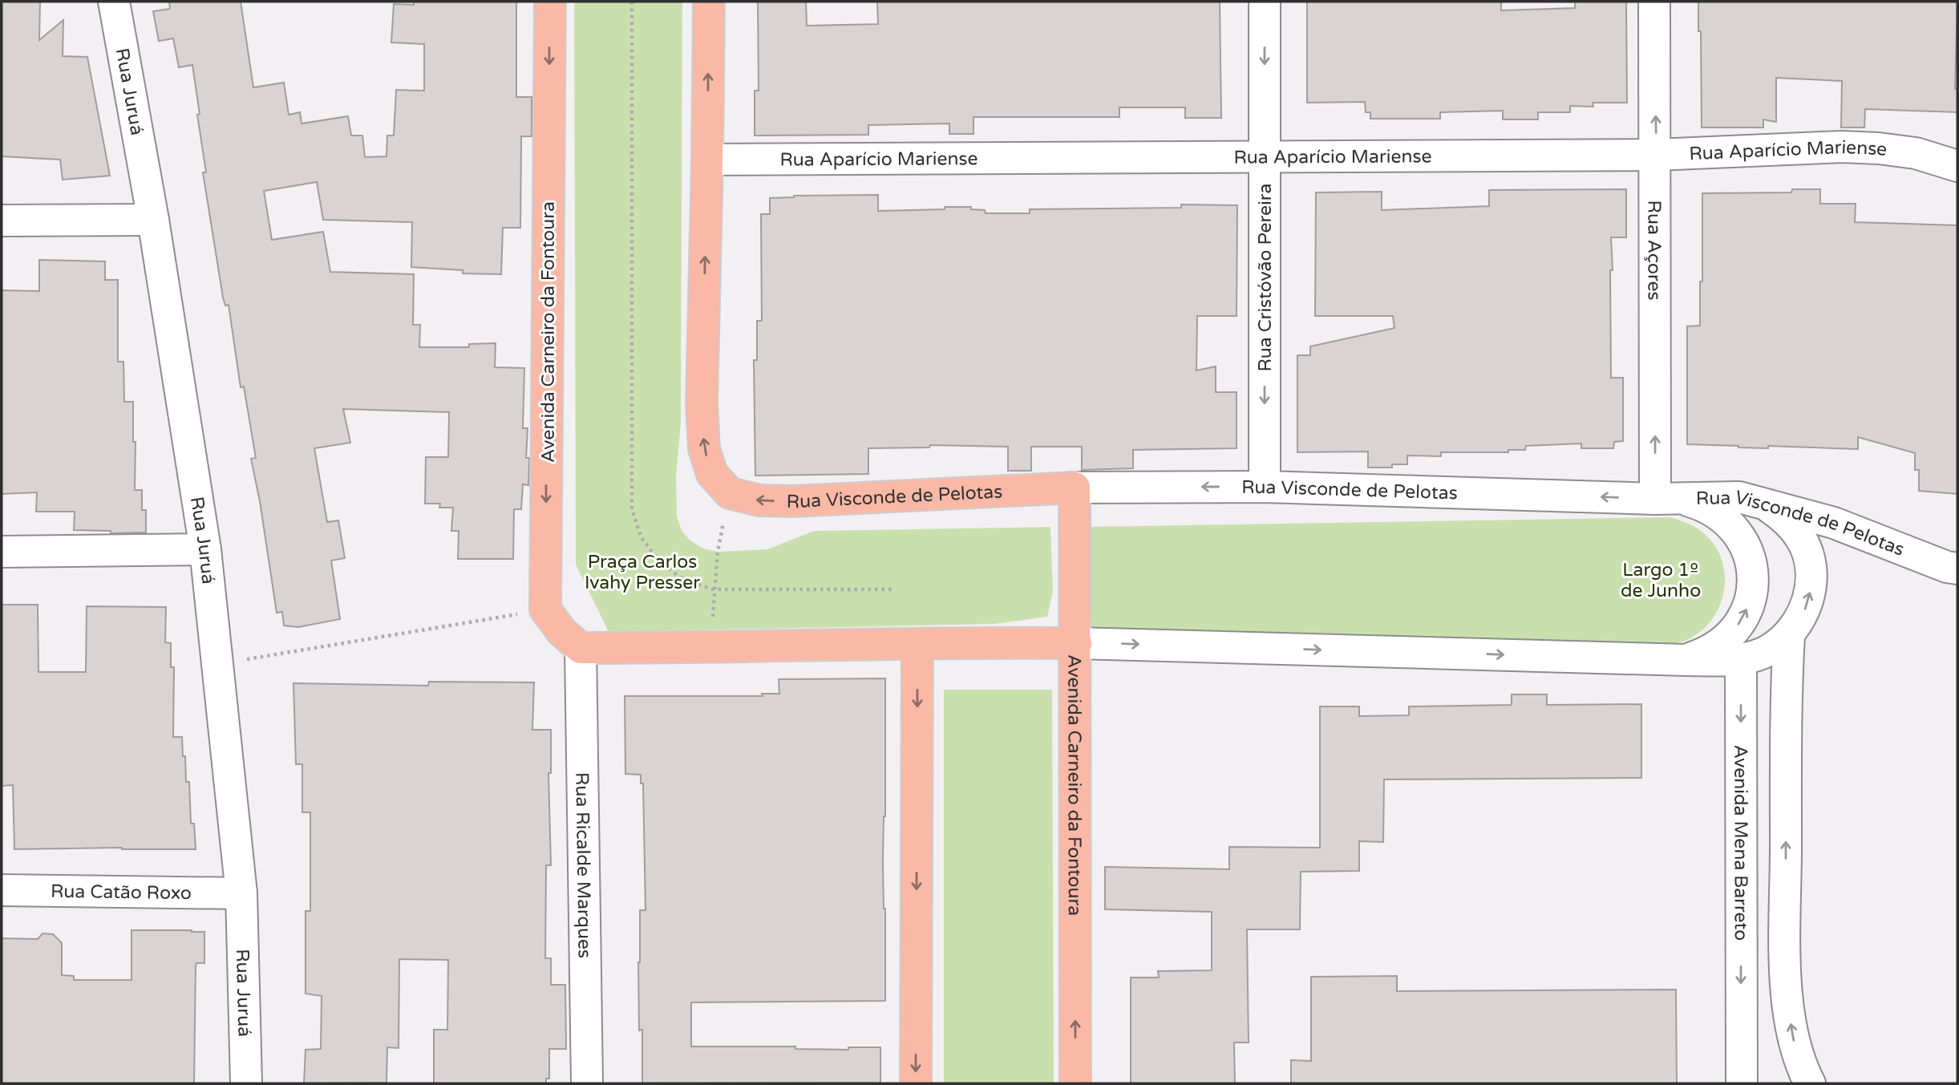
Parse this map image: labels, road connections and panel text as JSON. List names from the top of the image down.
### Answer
{
  "streets": {
    "main road": ["Avenida Carneiro da Fontoura", "Rua Visconde de Pelotas"],
    "street": [
      "Rua Juruá",
      "Rua Aparício Mariense",
      "Rua Açores",
      "Rua Cristóvão Pereira",
      "Avenida Mena Barreto",
      "Rua Ricalde Marques",
      "Rua Catão Roxo"
    ]
  },
  "crossings": [
    ["Rua Juruá", "Rua Catão Roxo"],
    ["Rua Aparício Mariense", "Rua Açores"],
    ["Rua Aparício Mariense", "Rua Cristóvão Pereira"],
    ["Rua Açores", "Rua Visconde de Pelotas"],
    ["Rua Cristóvão Pereira", "Rua Visconde de Pelotas"],
    ["Avenida Carneiro da Fontoura", "Rua Visconde de Pelotas"]
  ],
  "one_way": ["Rua Açores", "Rua Cristóvão Pereira"],
  "parks": ["Praça Carlos Ivahy Presser", "Largo 1º de Junho"]
}
